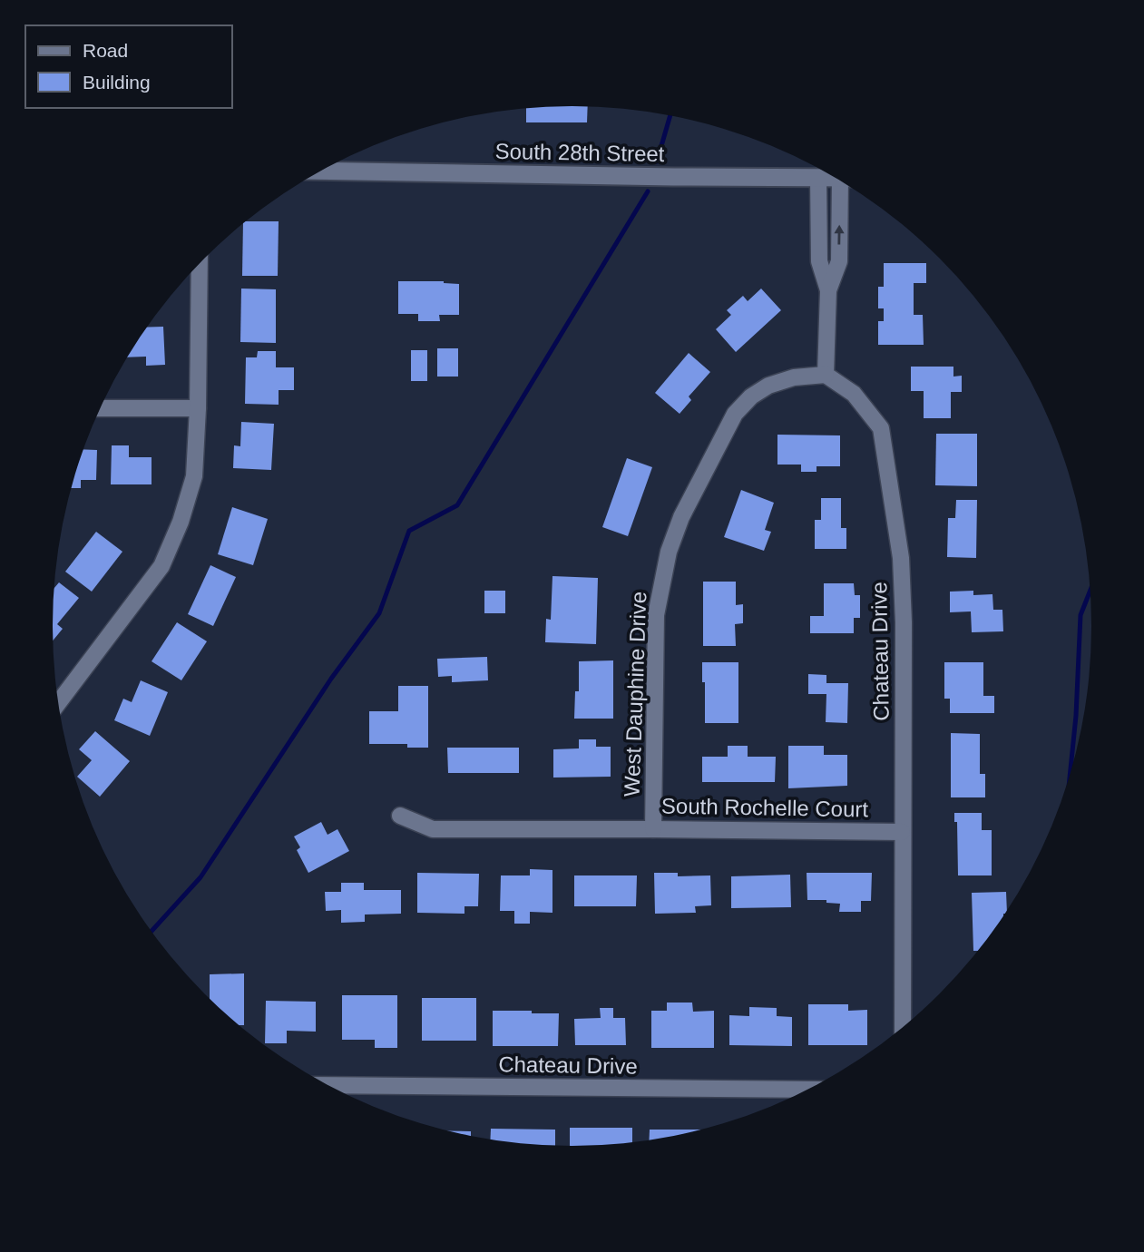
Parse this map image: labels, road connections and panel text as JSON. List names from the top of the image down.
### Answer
{
  "streets": {
    "street": [
      "South 28th Street",
      "Chateau Drive",
      "West Dauphine Drive",
      "South Rochelle Court"
    ]
  },
  "crossings": [
    ["Chateau Drive", "West Dauphine Drive"],
    ["Chateau Drive", "South Rochelle Court"],
    ["West Dauphine Drive", "South Rochelle Court"]
  ],
  "legend": ["Road", "Building"]
}
